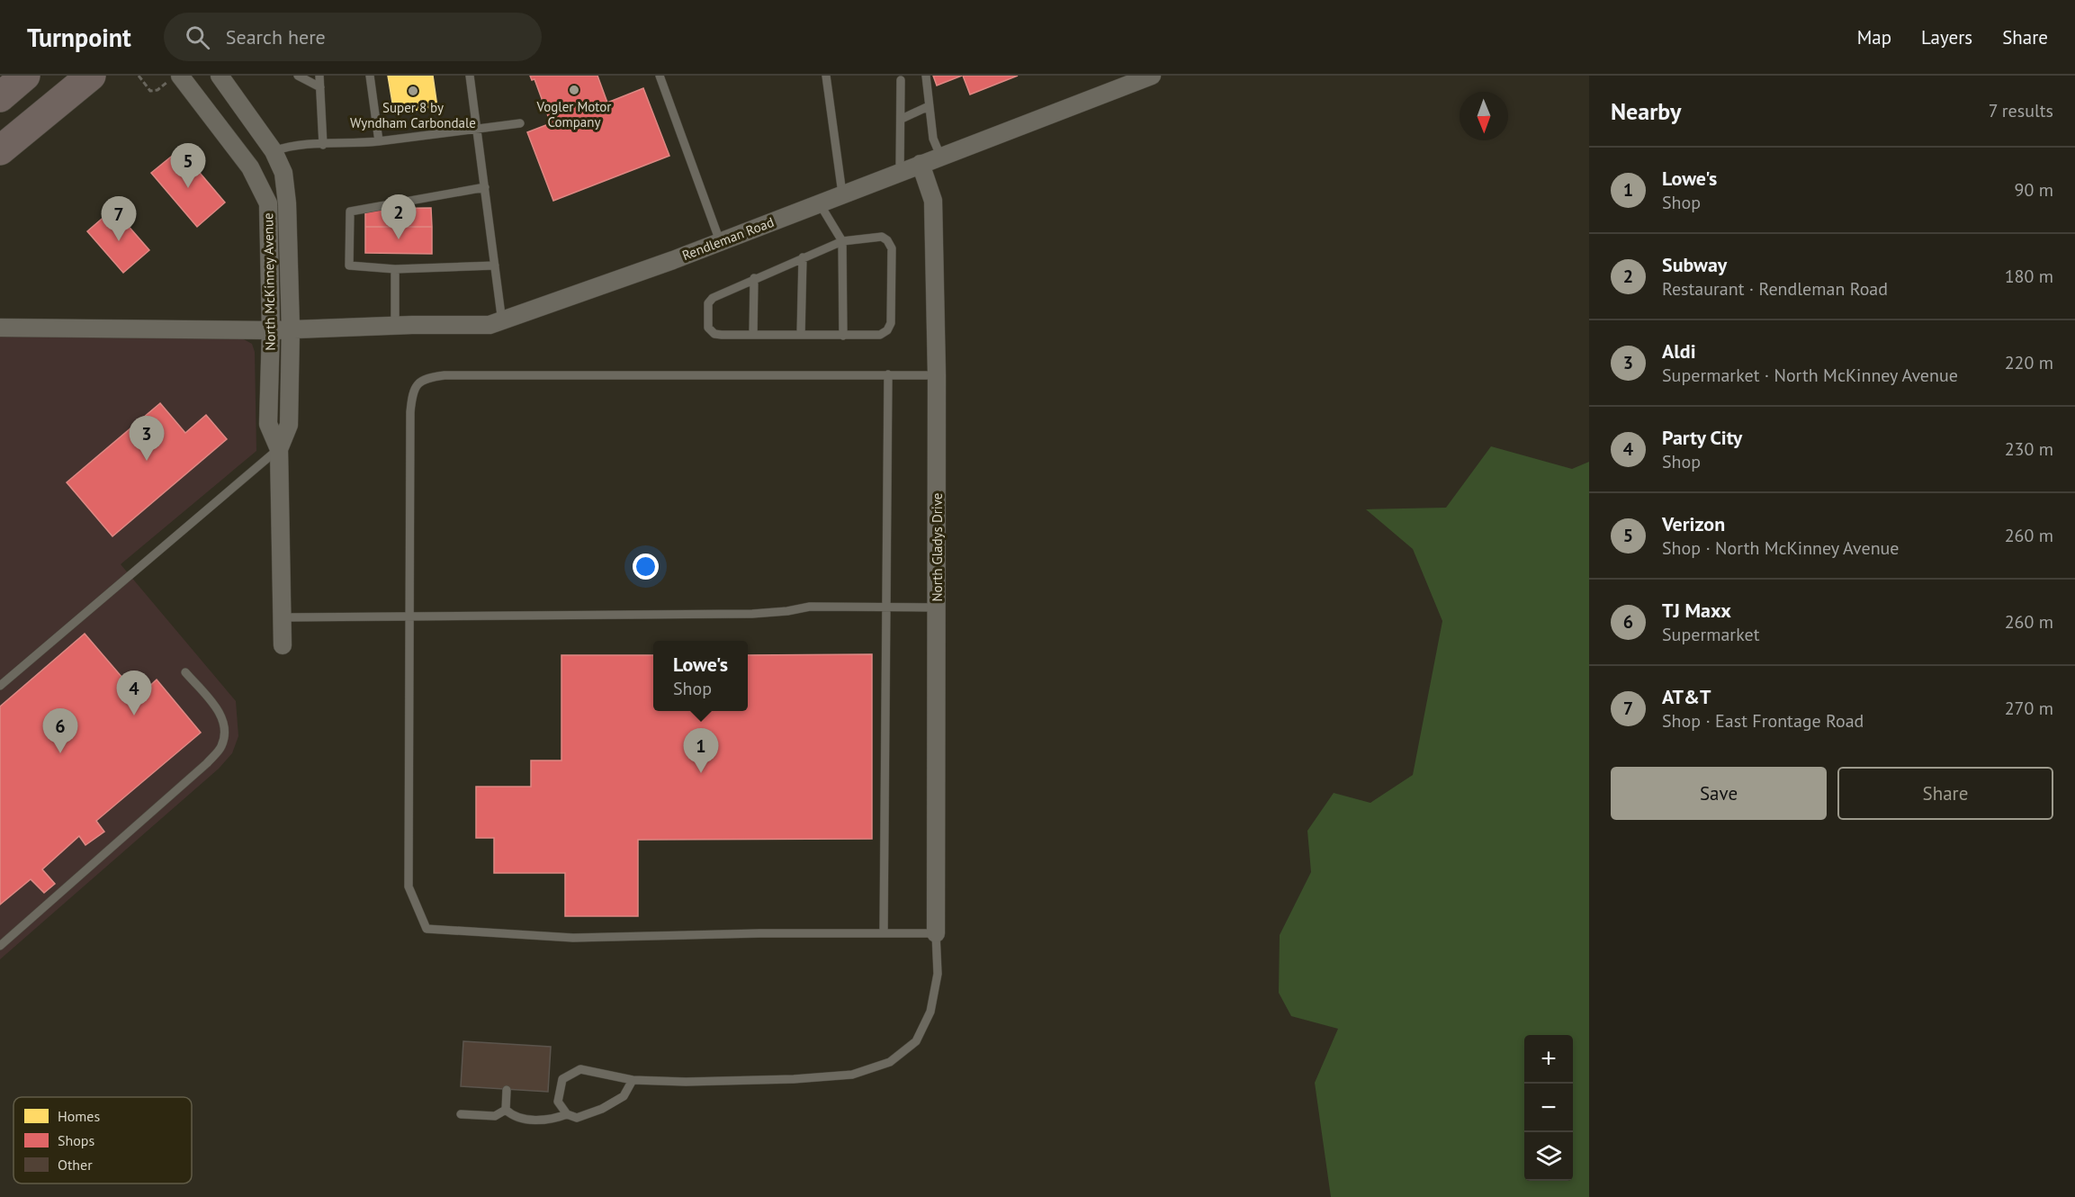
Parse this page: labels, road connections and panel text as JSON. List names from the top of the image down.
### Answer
{
  "streets": {
    "street": ["Rendleman Road", "North McKinney Avenue", "North Gladys Drive"]
  },
  "crossings": [
    ["Rendleman Road", "North McKinney Avenue"],
    ["Rendleman Road", "North Gladys Drive"]
  ],
  "places": ["Vogler Motor Company", "Super 8 by Wyndham Carbondale"],
  "legend": ["Homes", "Shops", "Other"],
  "north": "bottom",
  "page": {
    "header": "Turnpoint",
    "search": "Search here",
    "nav": ["Map", "Layers", "Share"],
    "heading": ["Nearby", "7 results"],
    "pins": [
      "5",
      "2",
      "7",
      "3",
      "4",
      "6",
      "1"
    ],
    "list": [
      {
        "mark": "1",
        "name": "Lowe's",
        "note": "Shop",
        "value": "90 m"
      },
      {
        "mark": "2",
        "name": "Subway",
        "note": "Restaurant · Rendleman Road",
        "value": "180 m"
      },
      {
        "mark": "3",
        "name": "Aldi",
        "note": "Supermarket · North McKinney Avenue",
        "value": "220 m"
      },
      {
        "mark": "4",
        "name": "Party City",
        "note": "Shop",
        "value": "230 m"
      },
      {
        "mark": "5",
        "name": "Verizon",
        "note": "Shop · North McKinney Avenue",
        "value": "260 m"
      },
      {
        "mark": "6",
        "name": "TJ Maxx",
        "note": "Supermarket",
        "value": "260 m"
      },
      {
        "mark": "7",
        "name": "AT&T",
        "note": "Shop · East Frontage Road",
        "value": "270 m"
      }
    ],
    "popup": ["Lowe's", "Shop"],
    "buttons": ["Save", "Share"],
    "map_buttons": ["+", "−"]
  }
}
